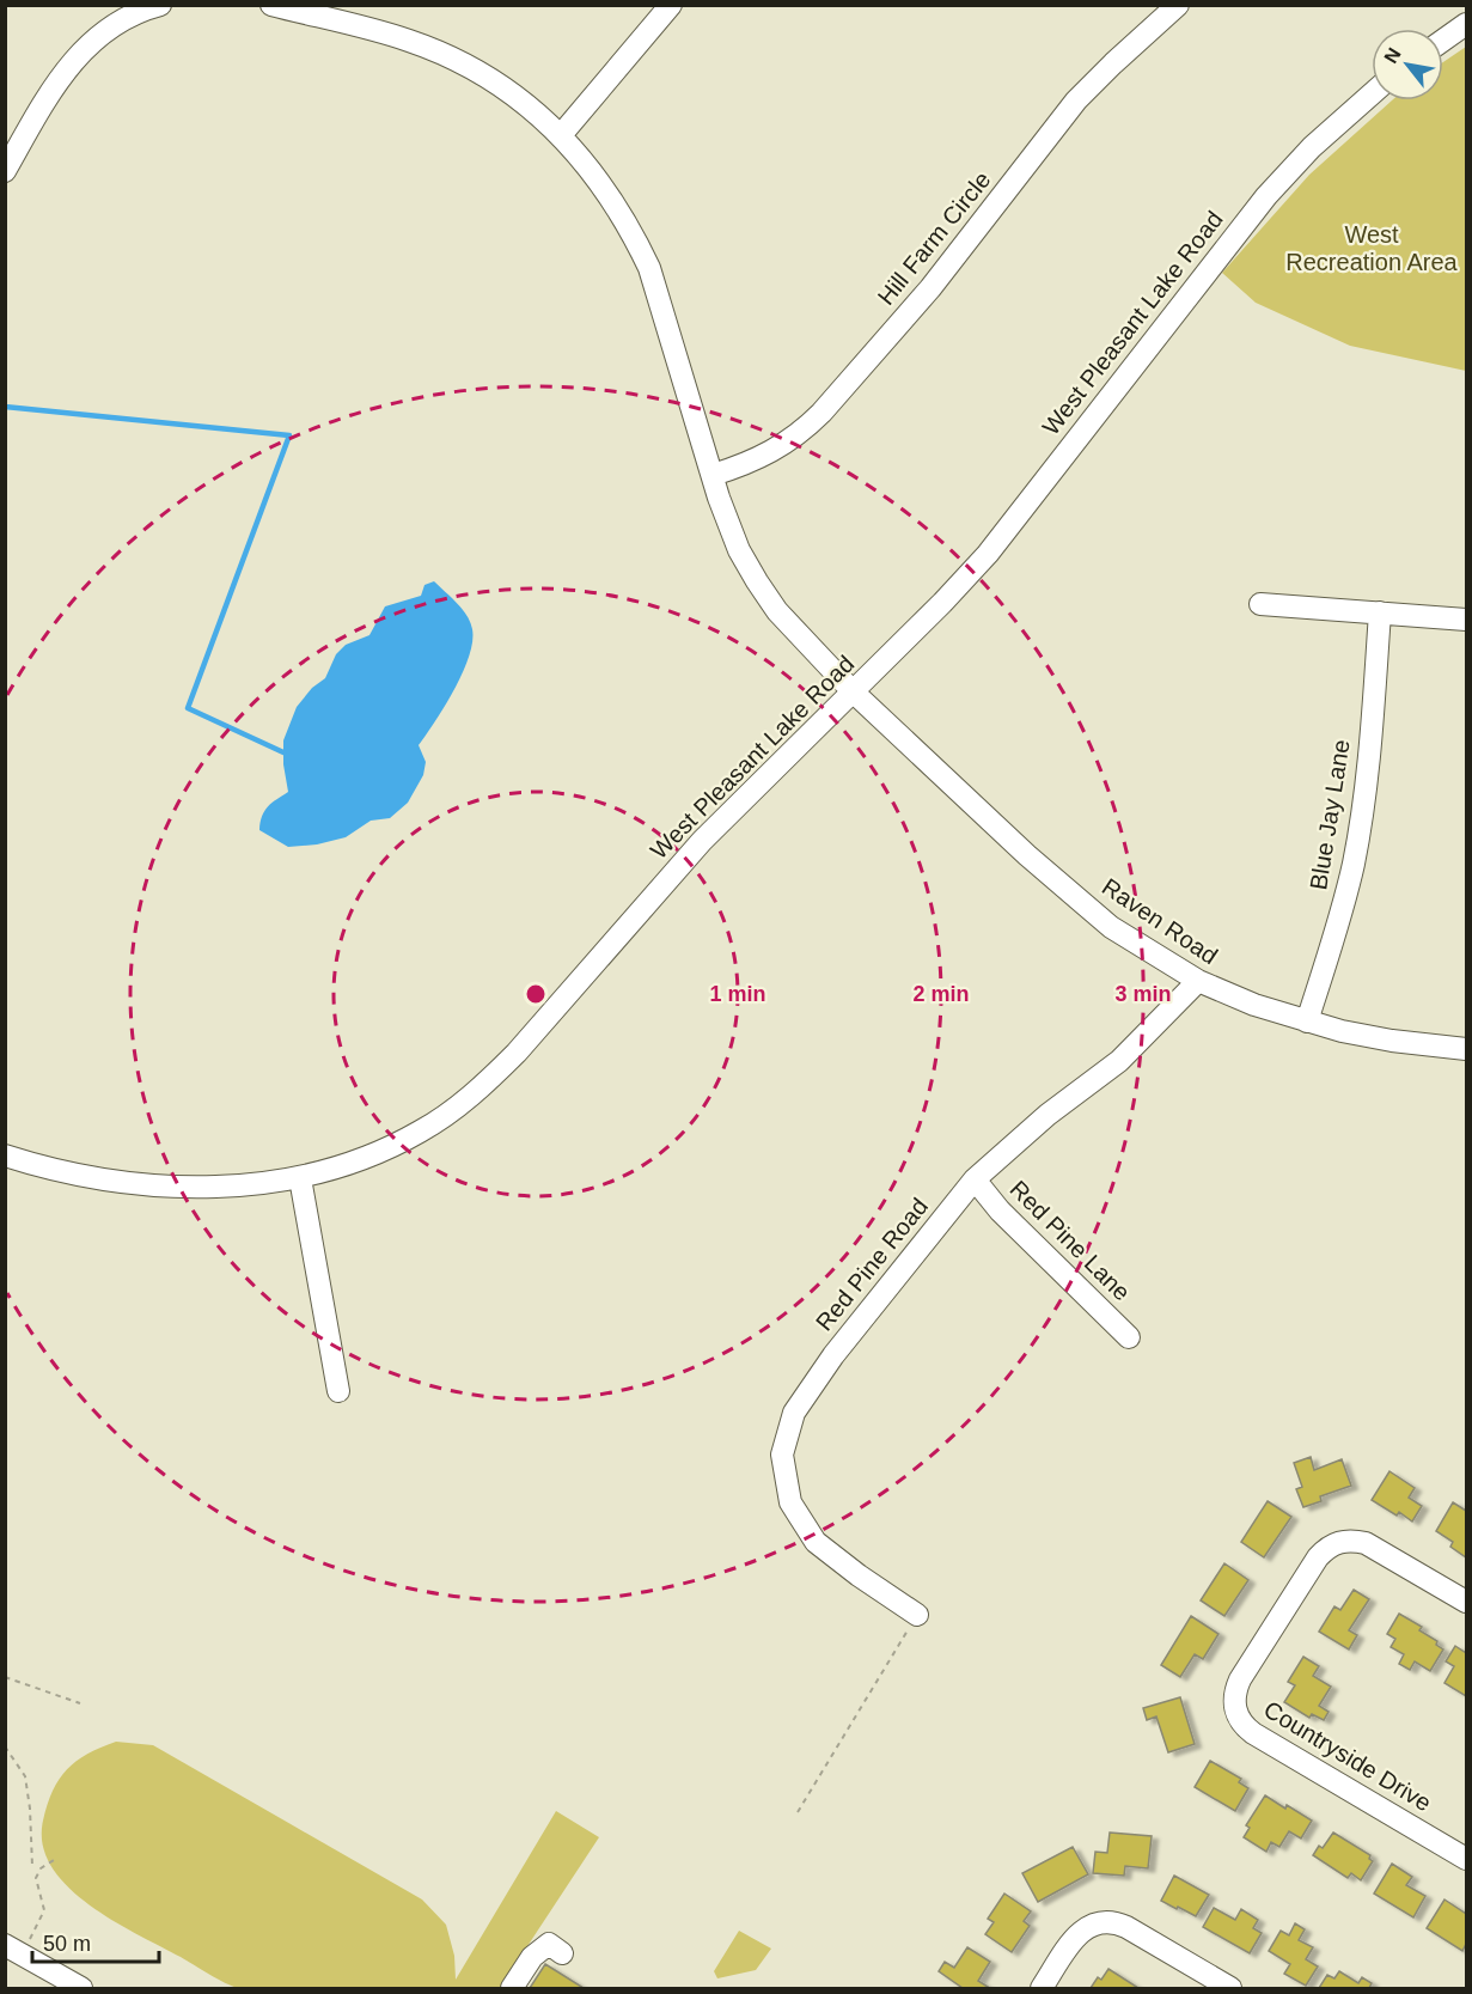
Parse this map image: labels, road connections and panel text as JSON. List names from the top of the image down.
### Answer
{
  "streets": {
    "street": [
      "Hill Farm Circle",
      "West Pleasant Lake Road",
      "Blue Jay Lane",
      "Raven Road",
      "Red Pine Lane",
      "Red Pine Road",
      "Countryside Drive"
    ]
  },
  "crossings": [
    ["West Pleasant Lake Road", "Raven Road"],
    ["Blue Jay Lane", "Raven Road"],
    ["Raven Road", "Red Pine Road"],
    ["Red Pine Lane", "Red Pine Road"]
  ],
  "parks": ["West Recreation Area"],
  "scale_bar": "50 m",
  "north": "top left",
  "rings": ["1 min", "2 min", "3 min"]
}
